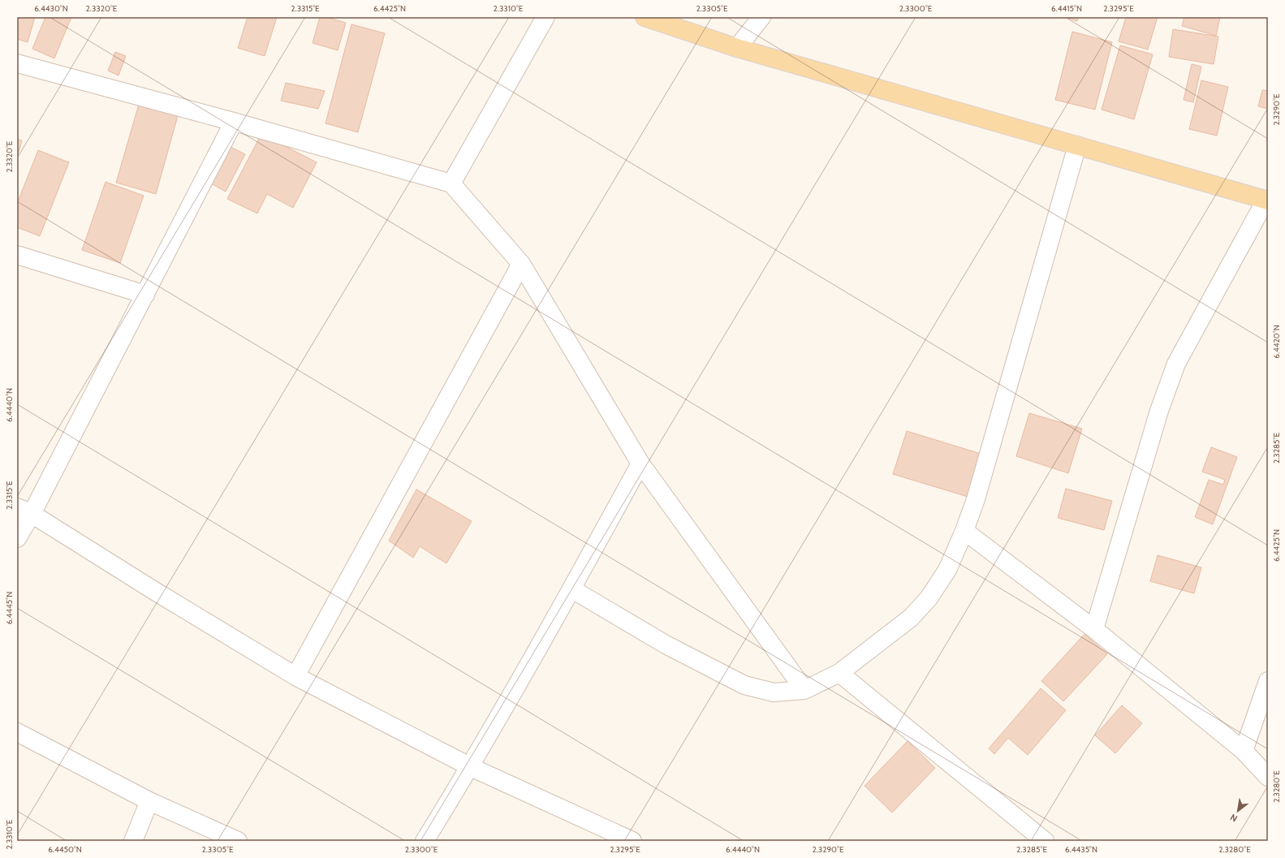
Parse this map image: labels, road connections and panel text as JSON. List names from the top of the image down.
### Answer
{
  "north": "bottom left",
  "coordinates": [
    "6.4430°N",
    "2.3320°E",
    "2.3315°E",
    "6.4425°N",
    "2.3310°E",
    "2.3305°E",
    "2.3300°E",
    "6.4415°N",
    "2.3295°E",
    "2.3290°E",
    "6.4420°N",
    "6.4440°N",
    "2.3285°E",
    "6.4445°N",
    "2.3280°E",
    "6.4450°N",
    "6.4435°N"
  ]
}
